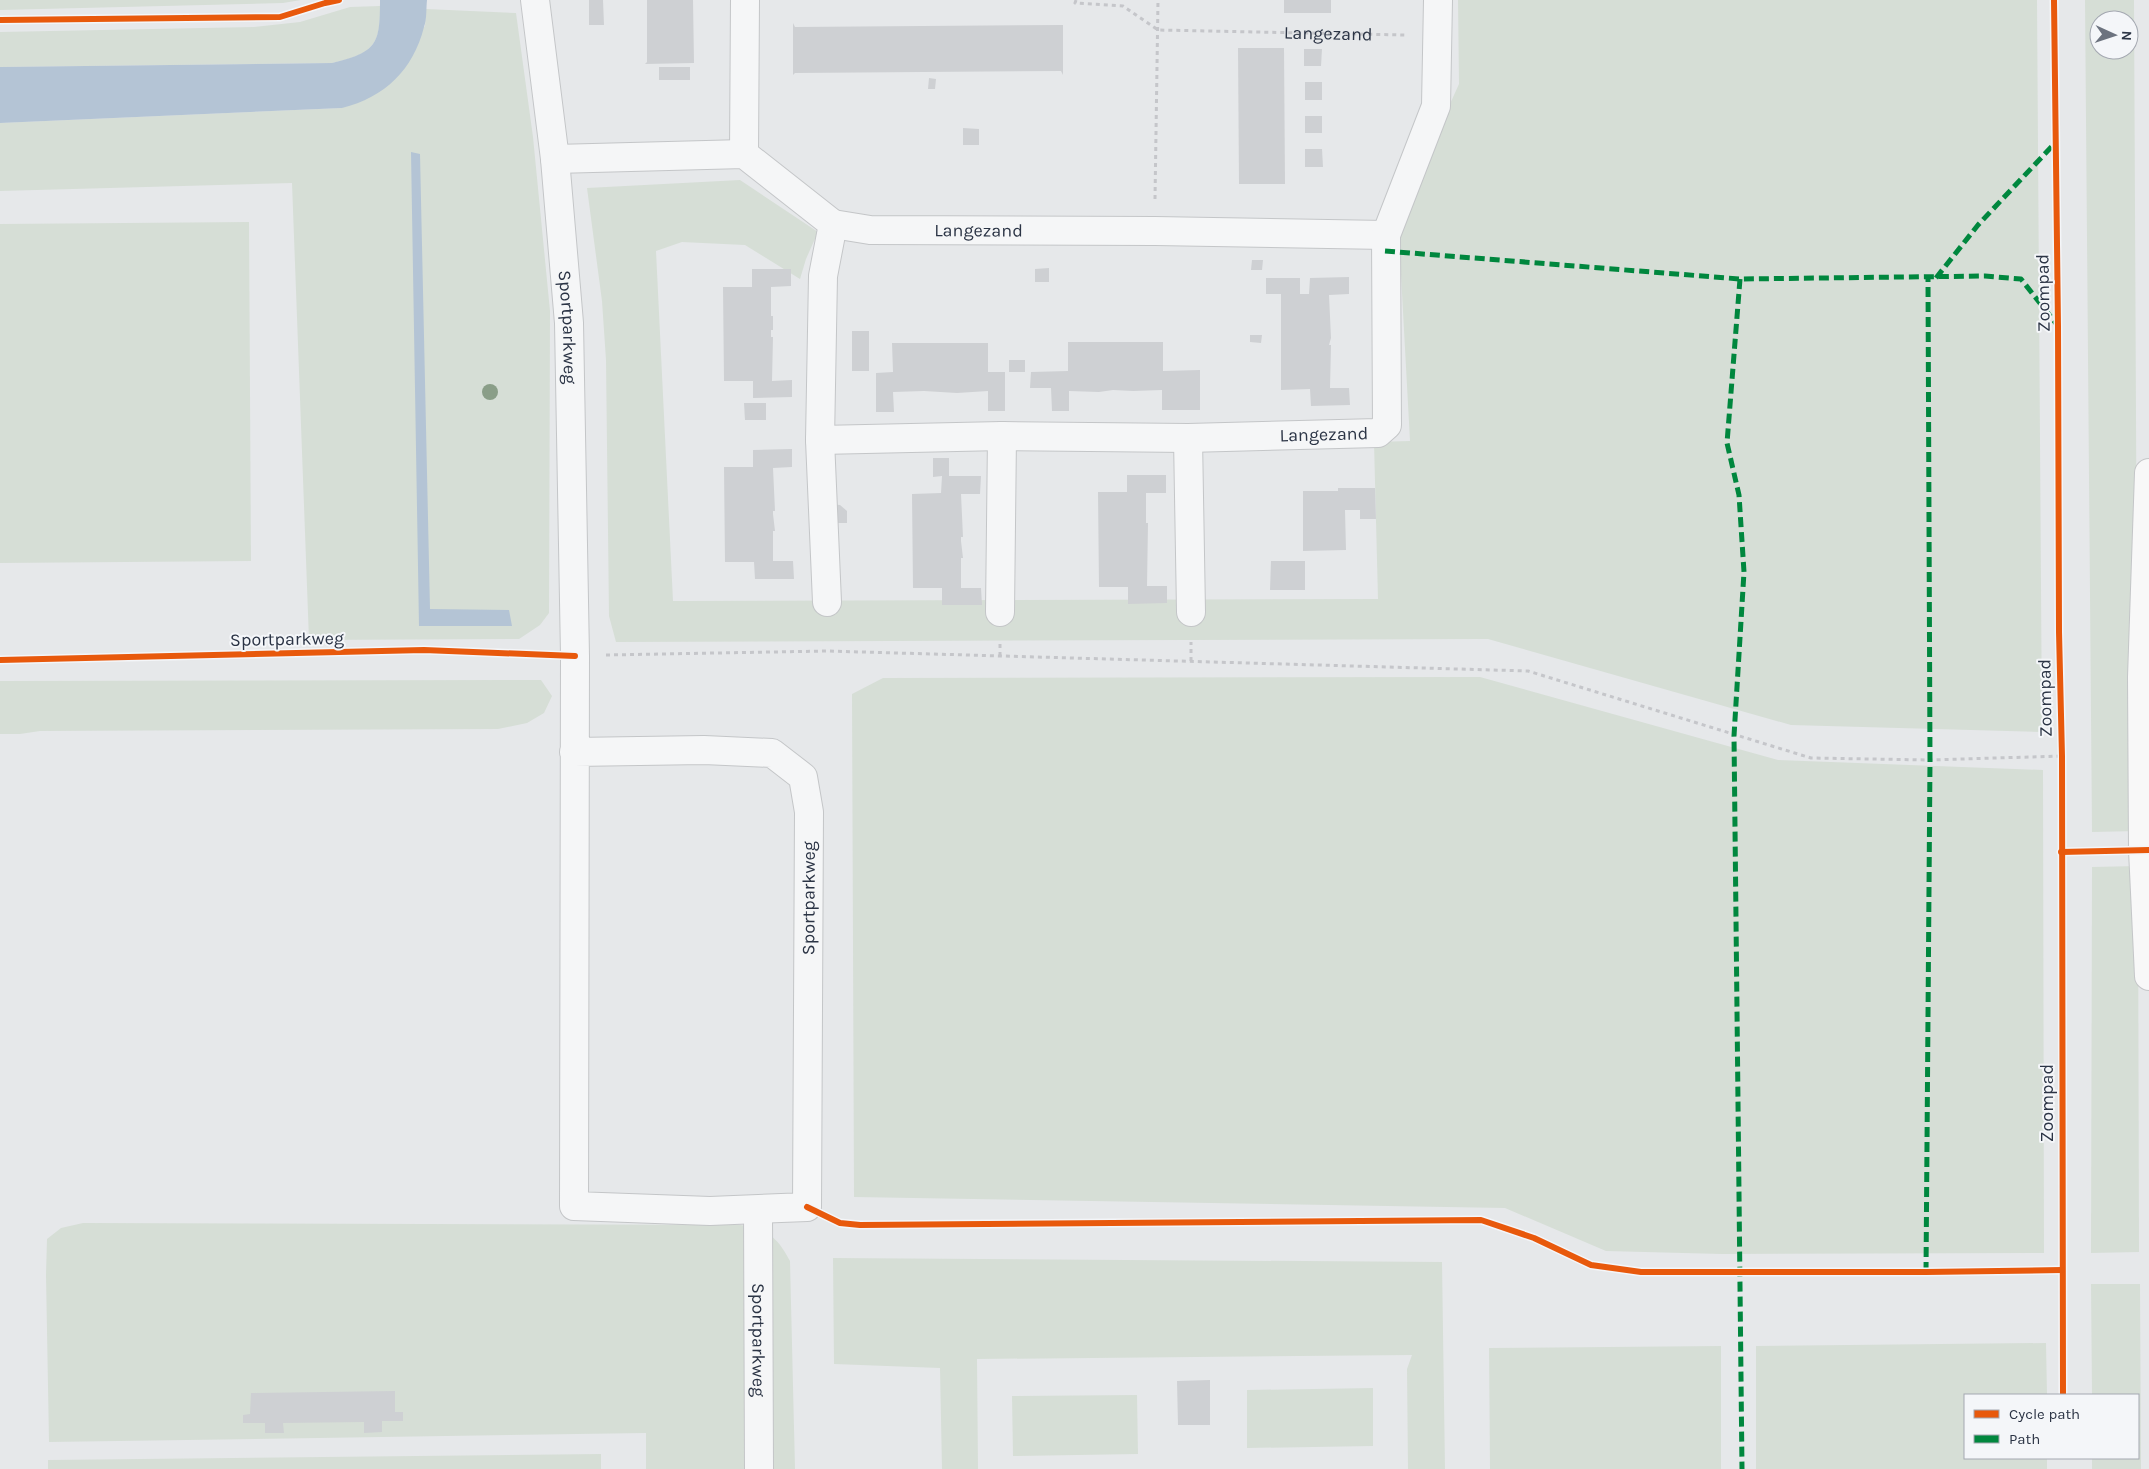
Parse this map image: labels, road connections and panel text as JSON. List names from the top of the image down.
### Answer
{
  "streets": {
    "street": ["Langezand", "Sportparkweg"],
    "cycle path": ["Zoompad"]
  },
  "legend": ["Cycle path", "Path"],
  "north": "right"
}
